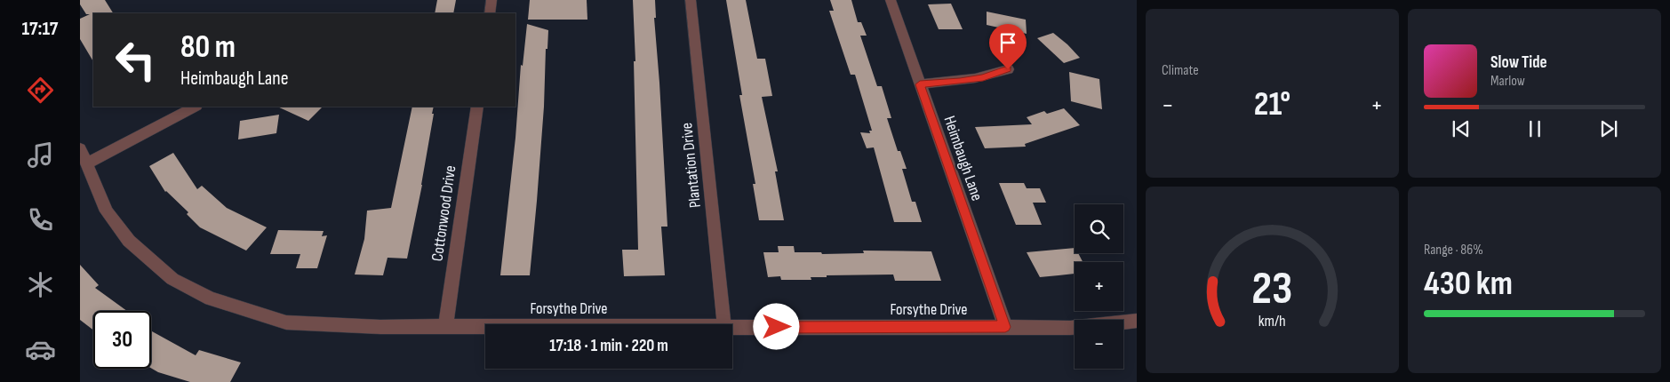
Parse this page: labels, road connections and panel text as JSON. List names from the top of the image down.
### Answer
{
  "streets": {
    "street": [
      "Heimbaugh Lane",
      "Plantation Drive",
      "Cottonwood Drive",
      "Forsythe Drive"
    ]
  },
  "crossings": [
    ["Heimbaugh Lane", "Forsythe Drive"],
    ["Cottonwood Drive", "Forsythe Drive"]
  ],
  "page": {
    "tabs": "17:17",
    "tile": [
      "Climate",
      ["Range · 86%", "430 km"]
    ],
    "turn": ["80 m", "Heimbaugh Lane"],
    "song": ["Slow Tide", "Marlow"],
    "heat": ["−", "21°", "+"],
    "map_buttons": ["+", "−"],
    "limit": "30",
    "trip": "17:18 · 1 min · 220 m",
    "gauge": ["23", "km/h"]
  }
}
